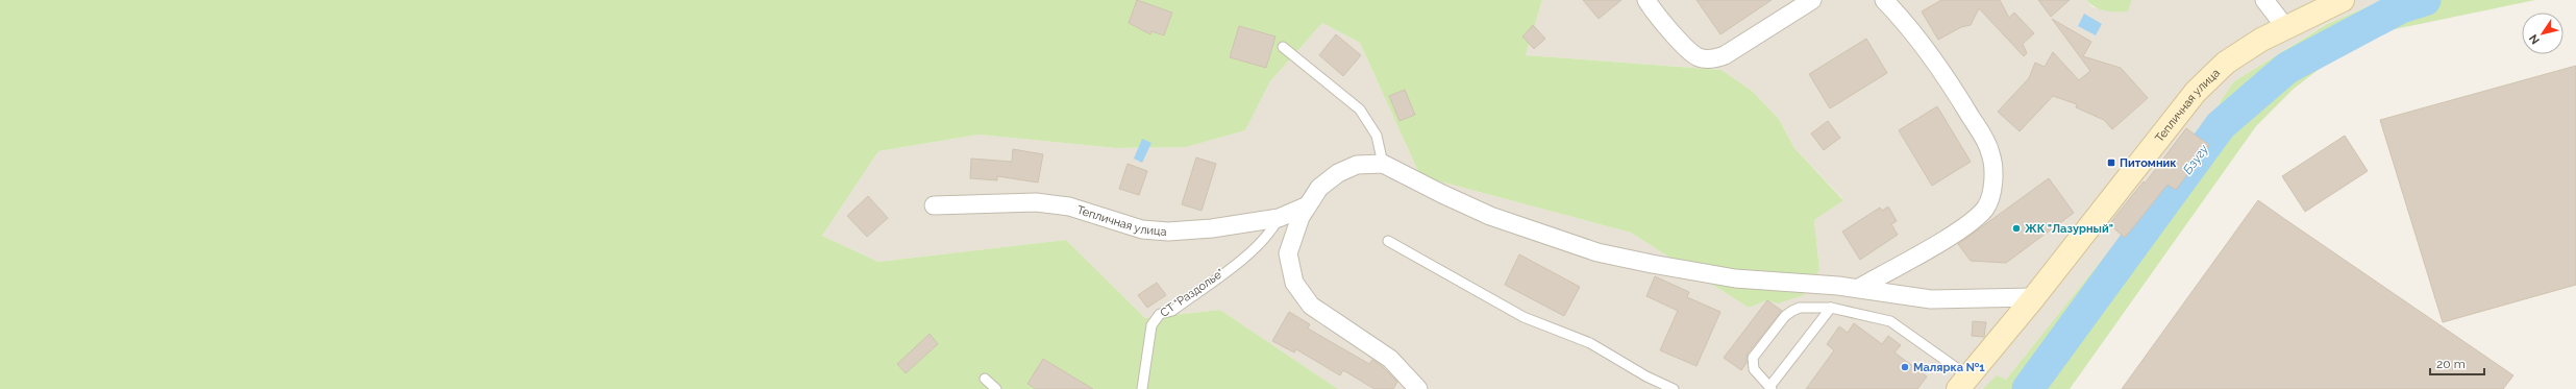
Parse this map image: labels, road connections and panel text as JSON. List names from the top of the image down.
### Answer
{
  "streets": {
    "street": ["Тепличная улица"],
    "lane": ["СТ \"Раздолье\""]
  },
  "crossings": [
    ["Тепличная улица", "СТ \"Раздолье\""]
  ],
  "water": ["Бзугу"],
  "places": {
    "transit": ["Питомник"],
    "other": ["ЖК \"Лазурный\"", "Малярка №1"]
  },
  "scale_bar": "20 m",
  "north": "bottom left"
}
